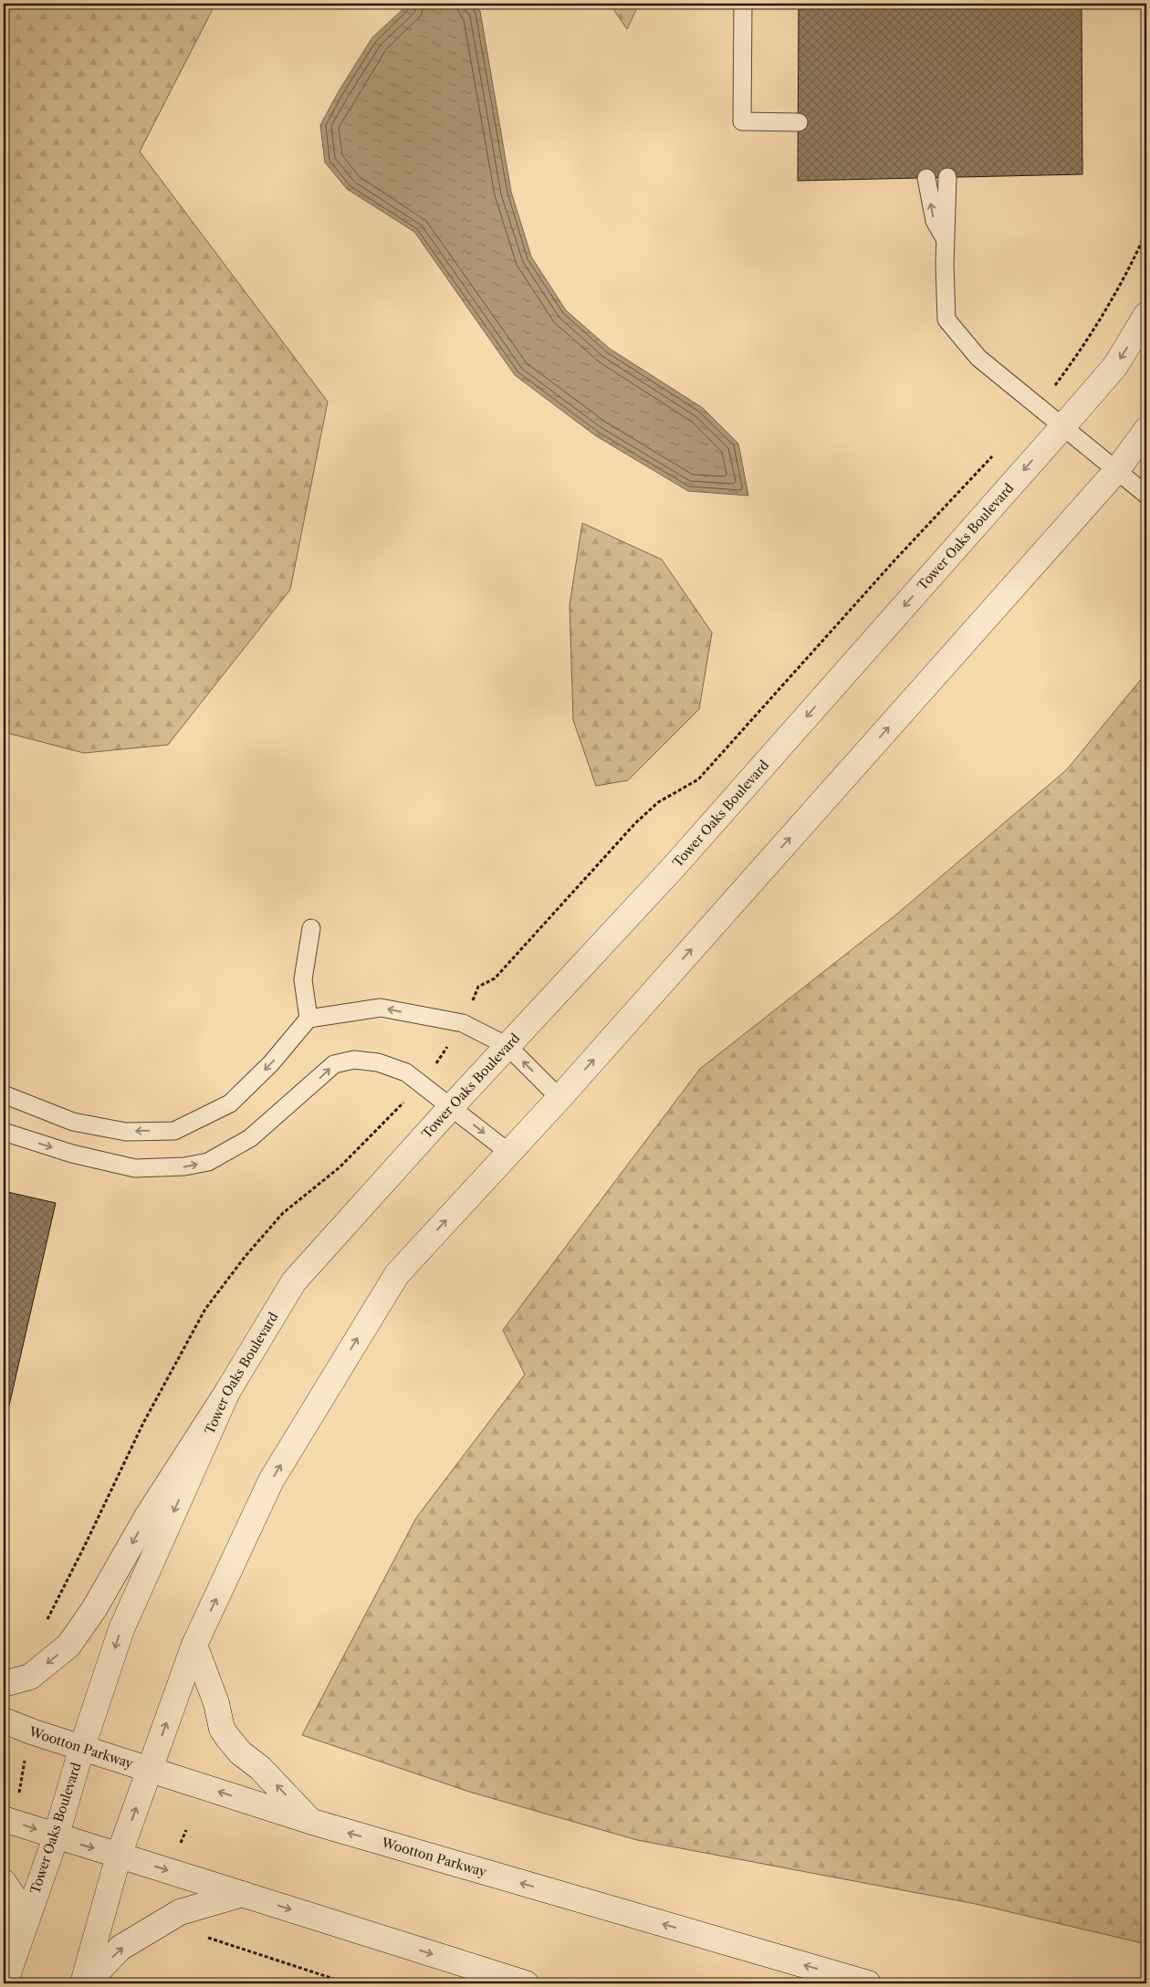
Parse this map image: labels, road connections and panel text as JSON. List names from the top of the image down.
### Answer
{
  "streets": {
    "street": ["Tower Oaks Boulevard", "Wootton Parkway"]
  },
  "crossings": [
    ["Tower Oaks Boulevard", "Wootton Parkway"]
  ]
}
